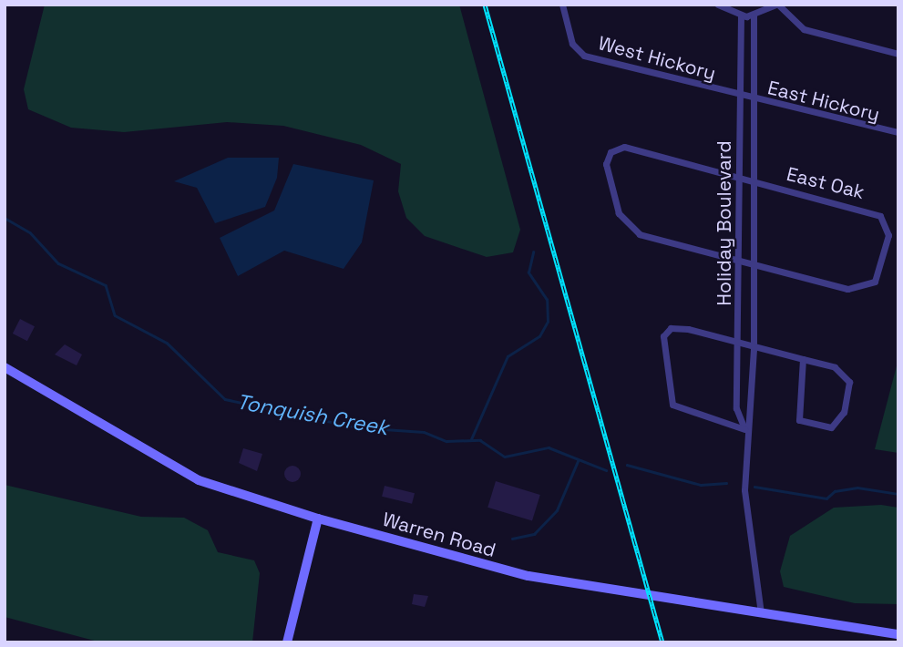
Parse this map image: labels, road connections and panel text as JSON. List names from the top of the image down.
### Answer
{
  "streets": {
    "main road": ["Warren Road"],
    "street": [
      "West Hickory",
      "East Hickory",
      "East Oak",
      "Holiday Boulevard"
    ]
  },
  "crossings": [
    ["West Hickory", "East Hickory"],
    ["West Hickory", "Holiday Boulevard"],
    ["East Hickory", "Holiday Boulevard"],
    ["East Oak", "Holiday Boulevard"],
    ["Holiday Boulevard", "Warren Road"]
  ],
  "water": ["Tonquish Creek"]
}
